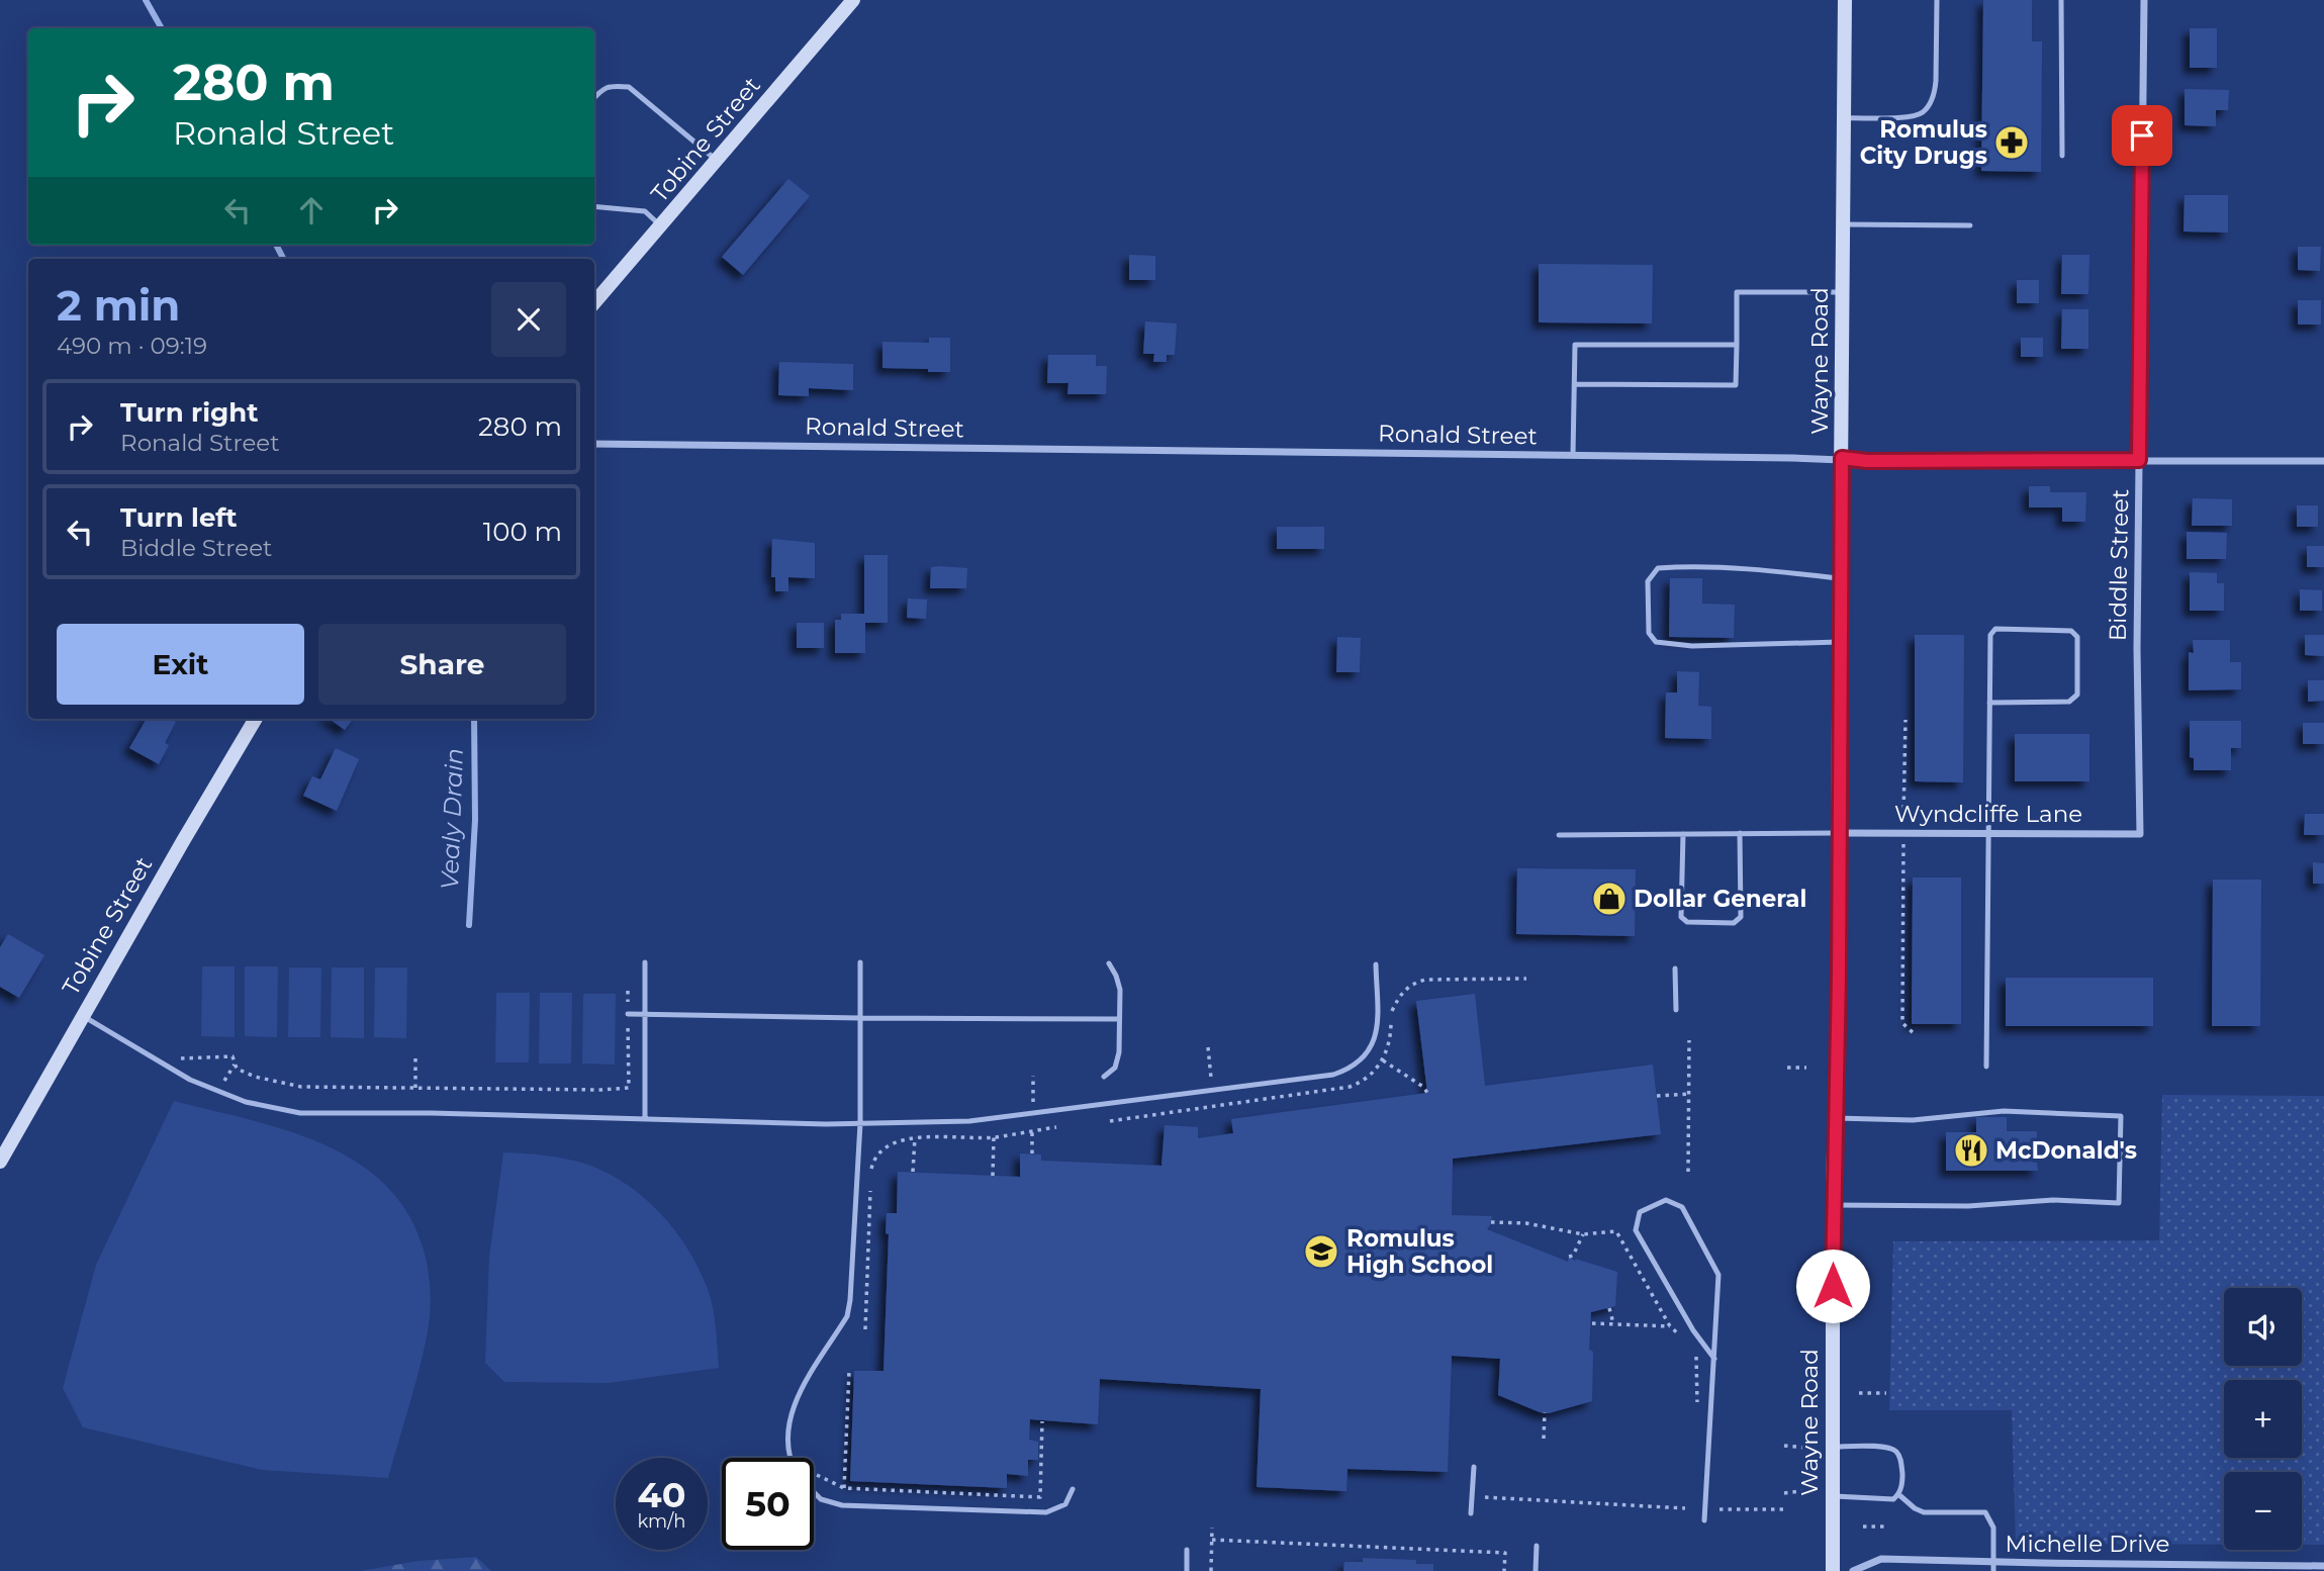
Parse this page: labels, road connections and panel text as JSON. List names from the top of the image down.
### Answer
{
  "streets": {
    "main road": ["Tobine Street", "Wayne Road"],
    "street": [
      "Ronald Street",
      "Biddle Street",
      "Wyndcliffe Lane",
      "Michelle Drive"
    ]
  },
  "crossings": [
    ["Wayne Road", "Ronald Street"],
    ["Wayne Road", "Wyndcliffe Lane"],
    ["Ronald Street", "Biddle Street"],
    ["Biddle Street", "Wyndcliffe Lane"]
  ],
  "water": ["Vealy Drain"],
  "places": {
    "pharmacy": ["Romulus City Drugs"],
    "shop": ["Dollar General"],
    "restaurant": ["McDonald's"],
    "school or university": ["Romulus High School"]
  },
  "page": {
    "turn": ["280 m", "Ronald Street"],
    "heading": ["2 min", "490 m · 09:19"],
    "list": [
      {
        "name": "Turn right",
        "note": "Ronald Street",
        "value": "280 m"
      },
      {
        "name": "Turn left",
        "note": "Biddle Street",
        "value": "100 m"
      }
    ],
    "buttons": ["Exit", "Share"],
    "map_buttons": ["+", "−"],
    "speed": "40 km/h",
    "limit": "50"
  }
}
